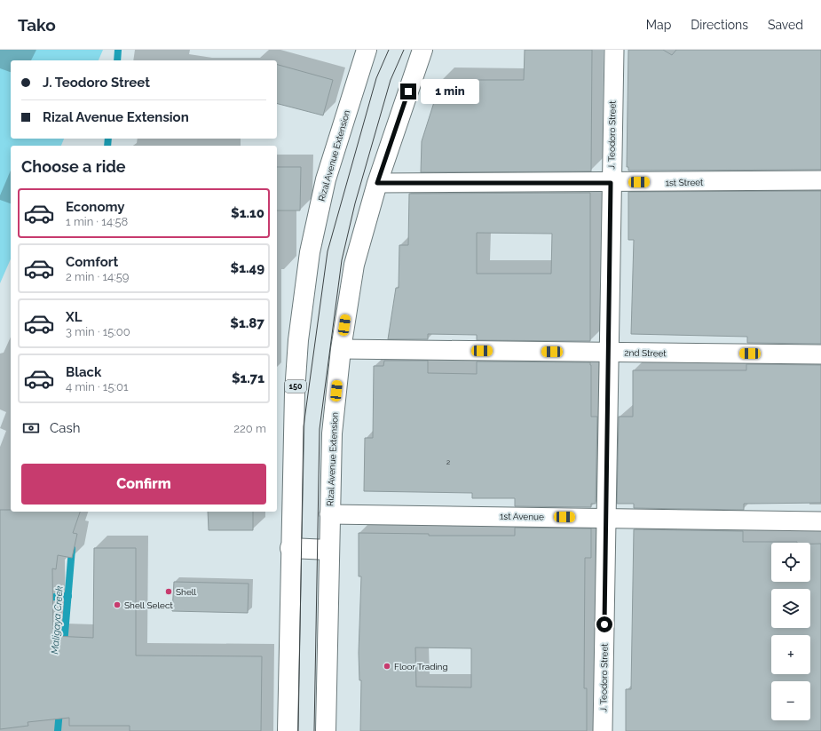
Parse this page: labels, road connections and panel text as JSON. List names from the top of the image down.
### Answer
{
  "streets": {
    "main road": ["Rizal Avenue Extension", "150"],
    "street": [
      "J. Teodoro Street",
      "1st Street",
      "2nd Street",
      "1st Avenue"
    ]
  },
  "crossings": [
    ["J. Teodoro Street", "1st Street"],
    ["J. Teodoro Street", "2nd Street"],
    ["J. Teodoro Street", "1st Avenue"],
    ["Rizal Avenue Extension", "1st Street"],
    ["Rizal Avenue Extension", "2nd Street"],
    ["Rizal Avenue Extension", "1st Avenue"]
  ],
  "water": ["Maligaya Creek"],
  "places": ["Shell", "Shell Select", "Floor Trading"],
  "house_numbers": ["2"],
  "page": {
    "header": "Tako",
    "nav": ["Map", "Directions", "Saved"],
    "banner": ["J. Teodoro Street", "Rizal Avenue Extension"],
    "bubble": "1 min",
    "heading": "Choose a ride",
    "list": [
      {
        "name": "Economy",
        "note": "1 min · 14:58",
        "value": "$1.10"
      },
      {
        "name": "Comfort",
        "note": "2 min · 14:59",
        "value": "$1.49"
      },
      {
        "name": "XL",
        "note": "3 min · 15:00",
        "value": "$1.87"
      },
      {
        "name": "Black",
        "note": "4 min · 15:01",
        "value": "$1.71"
      }
    ],
    "pay": ["Cash", "220 m"],
    "buttons": "Confirm",
    "map_buttons": ["+", "−"]
  }
}
